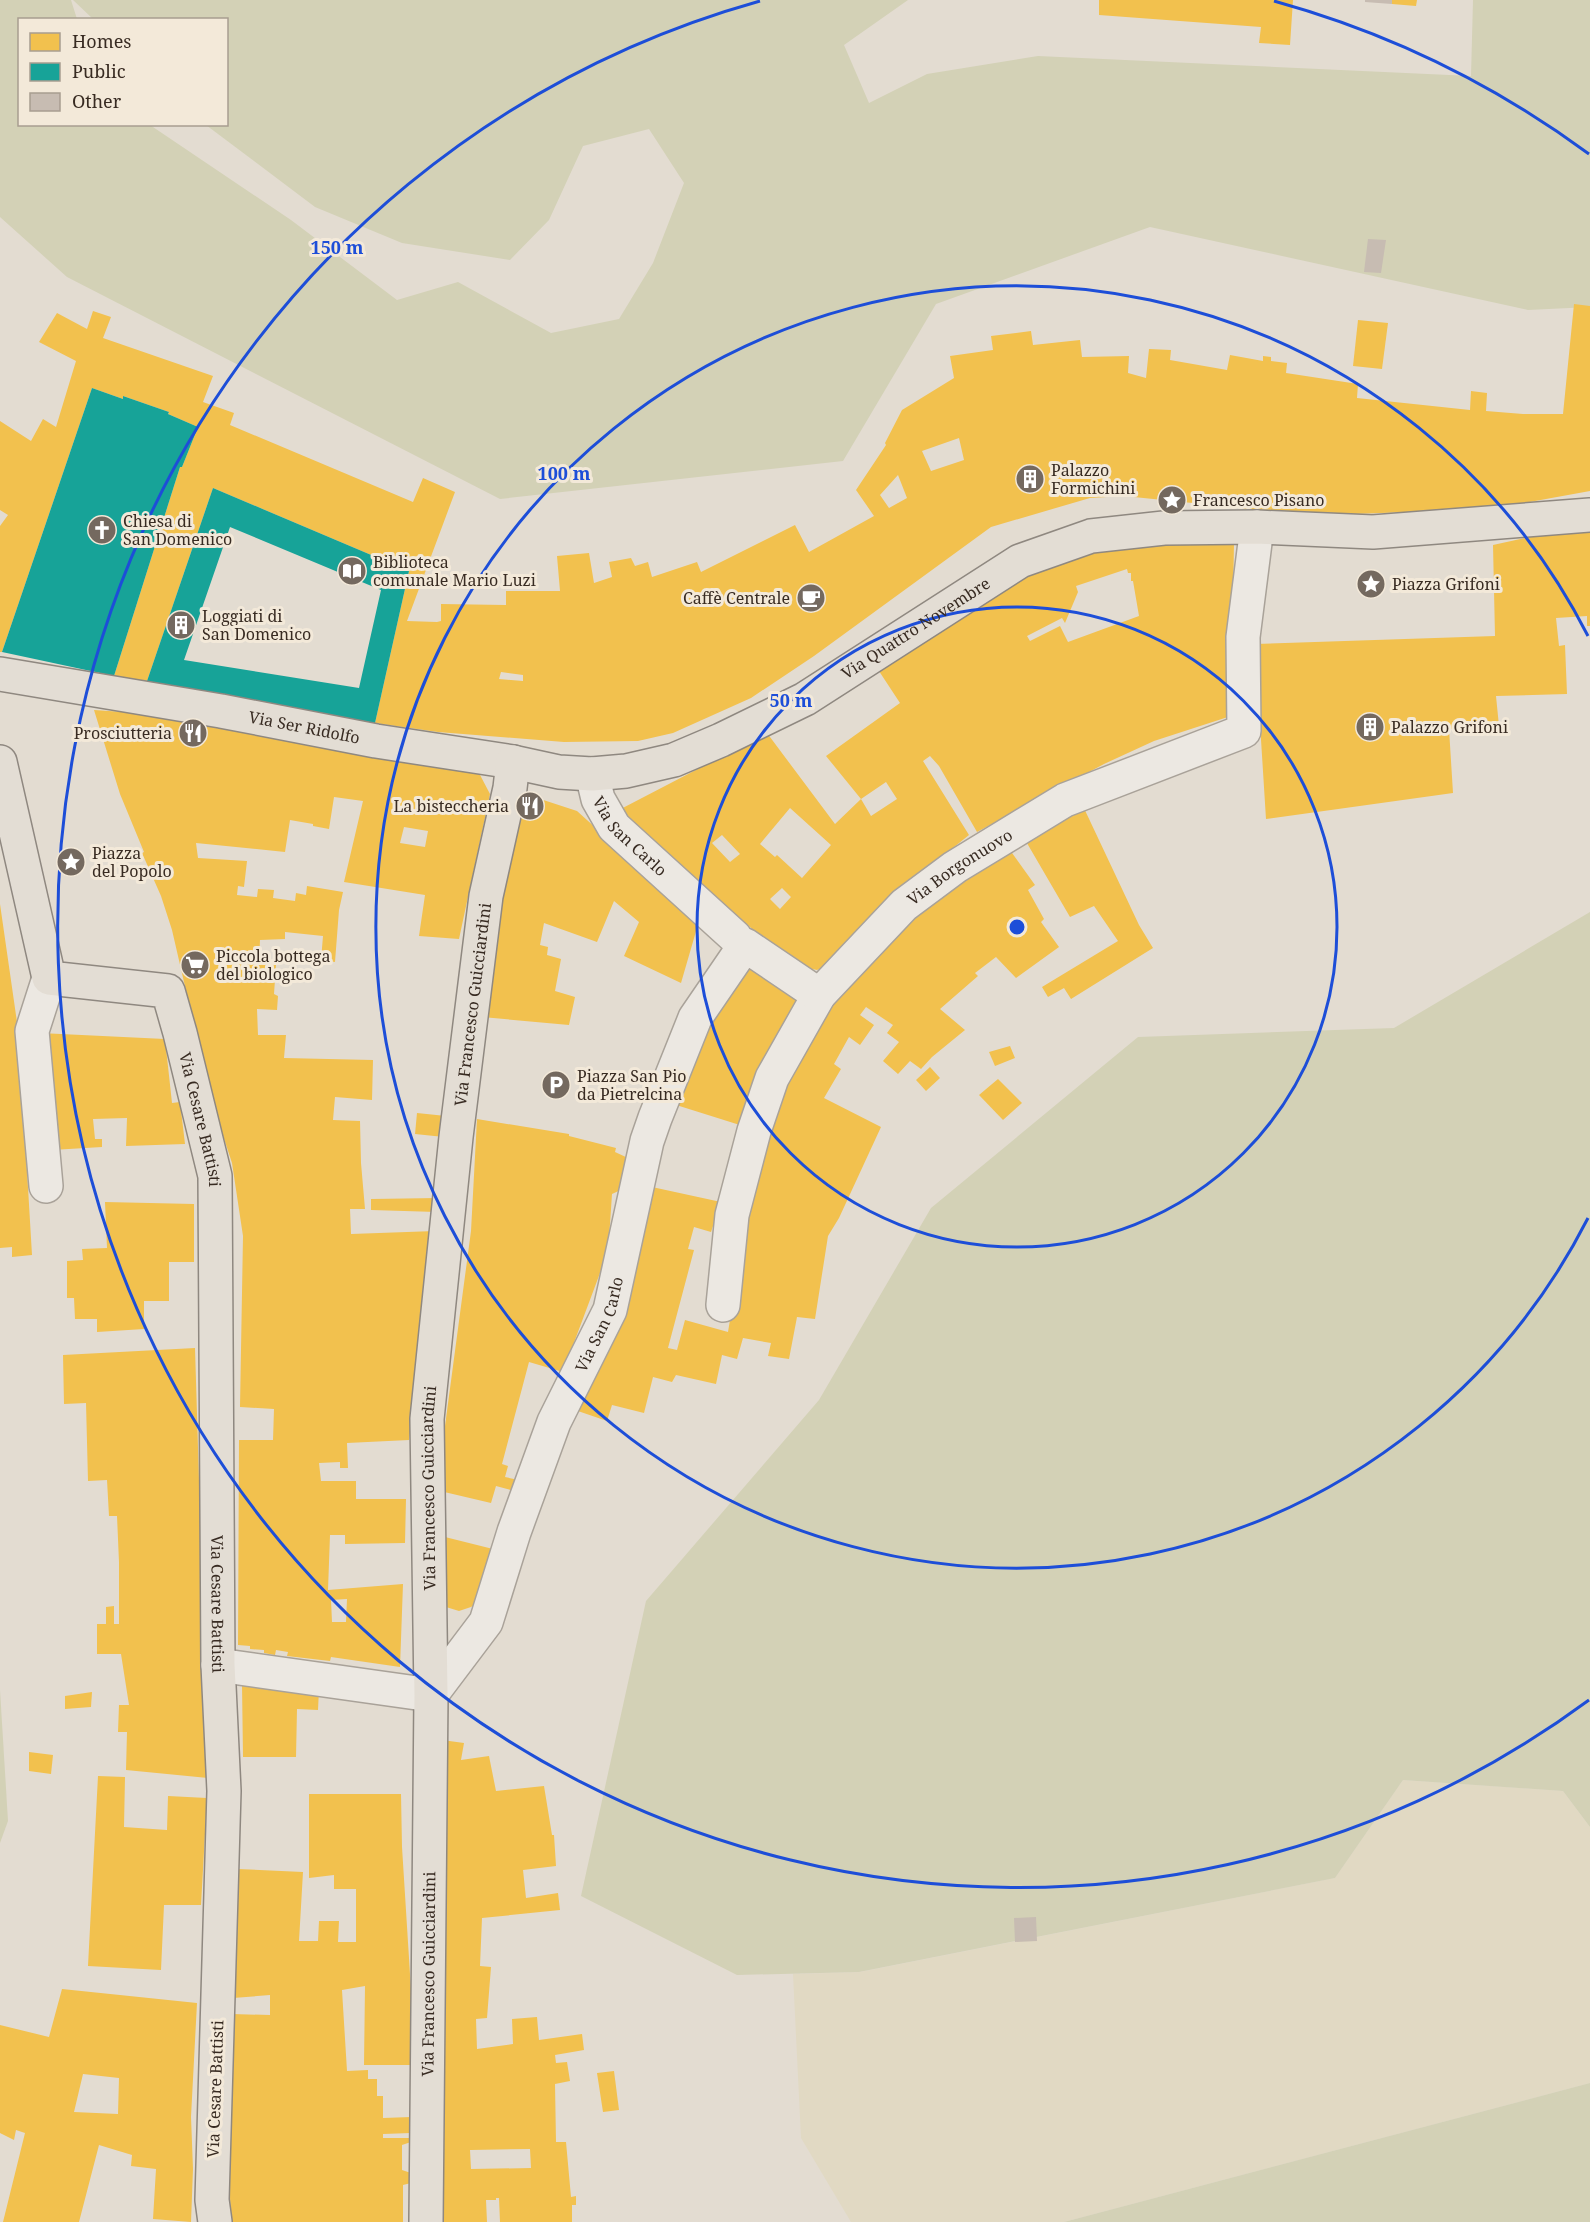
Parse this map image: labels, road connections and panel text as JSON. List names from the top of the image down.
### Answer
{
  "streets": {
    "main road": [
      "Via Quattro Novembre",
      "Via Ser Ridolfo",
      "Via Francesco Guicciardini",
      "Via Cesare Battisti"
    ],
    "street": ["Via San Carlo", "Via Borgonuovo"]
  },
  "crossings": [
    ["Via Quattro Novembre", "Via Ser Ridolfo"],
    ["Via Quattro Novembre", "Via San Carlo"],
    ["Via Quattro Novembre", "Via Borgonuovo"],
    ["Via Quattro Novembre", "Via Francesco Guicciardini"],
    ["Via Ser Ridolfo", "Via Francesco Guicciardini"],
    ["Via San Carlo", "Via Francesco Guicciardini"]
  ],
  "places": {
    "building": ["Palazzo Formichini", "Loggiati di San Domenico", "Palazzo Grifoni"],
    "place": ["Francesco Pisano", "Piazza Grifoni", "Piazza del Popolo"],
    "church": ["Chiesa di San Domenico"],
    "library": ["Biblioteca comunale Mario Luzi"],
    "cafe": ["Caffè Centrale"],
    "restaurant": ["Prosciutteria", "La bisteccheria"],
    "supermarket": ["Piccola bottega del biologico"],
    "parking": ["Piazza San Pio da Pietrelcina"]
  },
  "legend": ["Homes", "Public", "Other"],
  "rings": ["150 m", "100 m", "50 m"]
}
